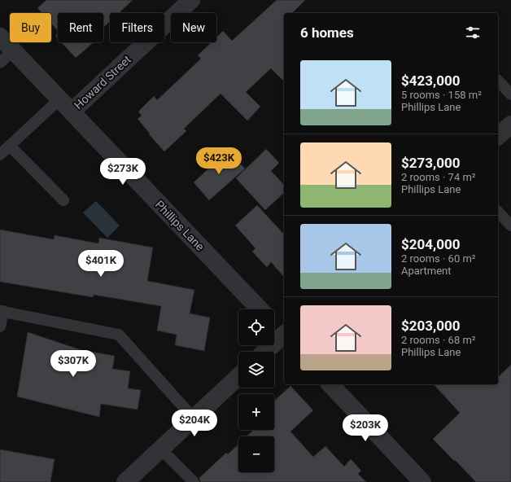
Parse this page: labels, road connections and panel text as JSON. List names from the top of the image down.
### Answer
{
  "streets": {
    "street": ["Howard Street", "Phillips Lane"]
  },
  "crossings": [
    ["Howard Street", "Phillips Lane"]
  ],
  "page": {
    "chip": [
      "Buy",
      "Rent",
      "Filters",
      "New"
    ],
    "heading": "6 homes",
    "list": [
      {
        "name": "$423,000",
        "note": "5 rooms · 158 m² · Phillips Lane"
      },
      {
        "name": "$273,000",
        "note": "2 rooms · 74 m² · Phillips Lane"
      },
      {
        "name": "$204,000",
        "note": "2 rooms · 60 m² · Apartment"
      },
      {
        "name": "$203,000",
        "note": "2 rooms · 68 m² · Phillips Lane"
      }
    ],
    "price": [
      "$423K",
      "$273K",
      "$401K",
      "$307K",
      "$204K",
      "$203K"
    ],
    "map_buttons": ["+", "−"]
  }
}
